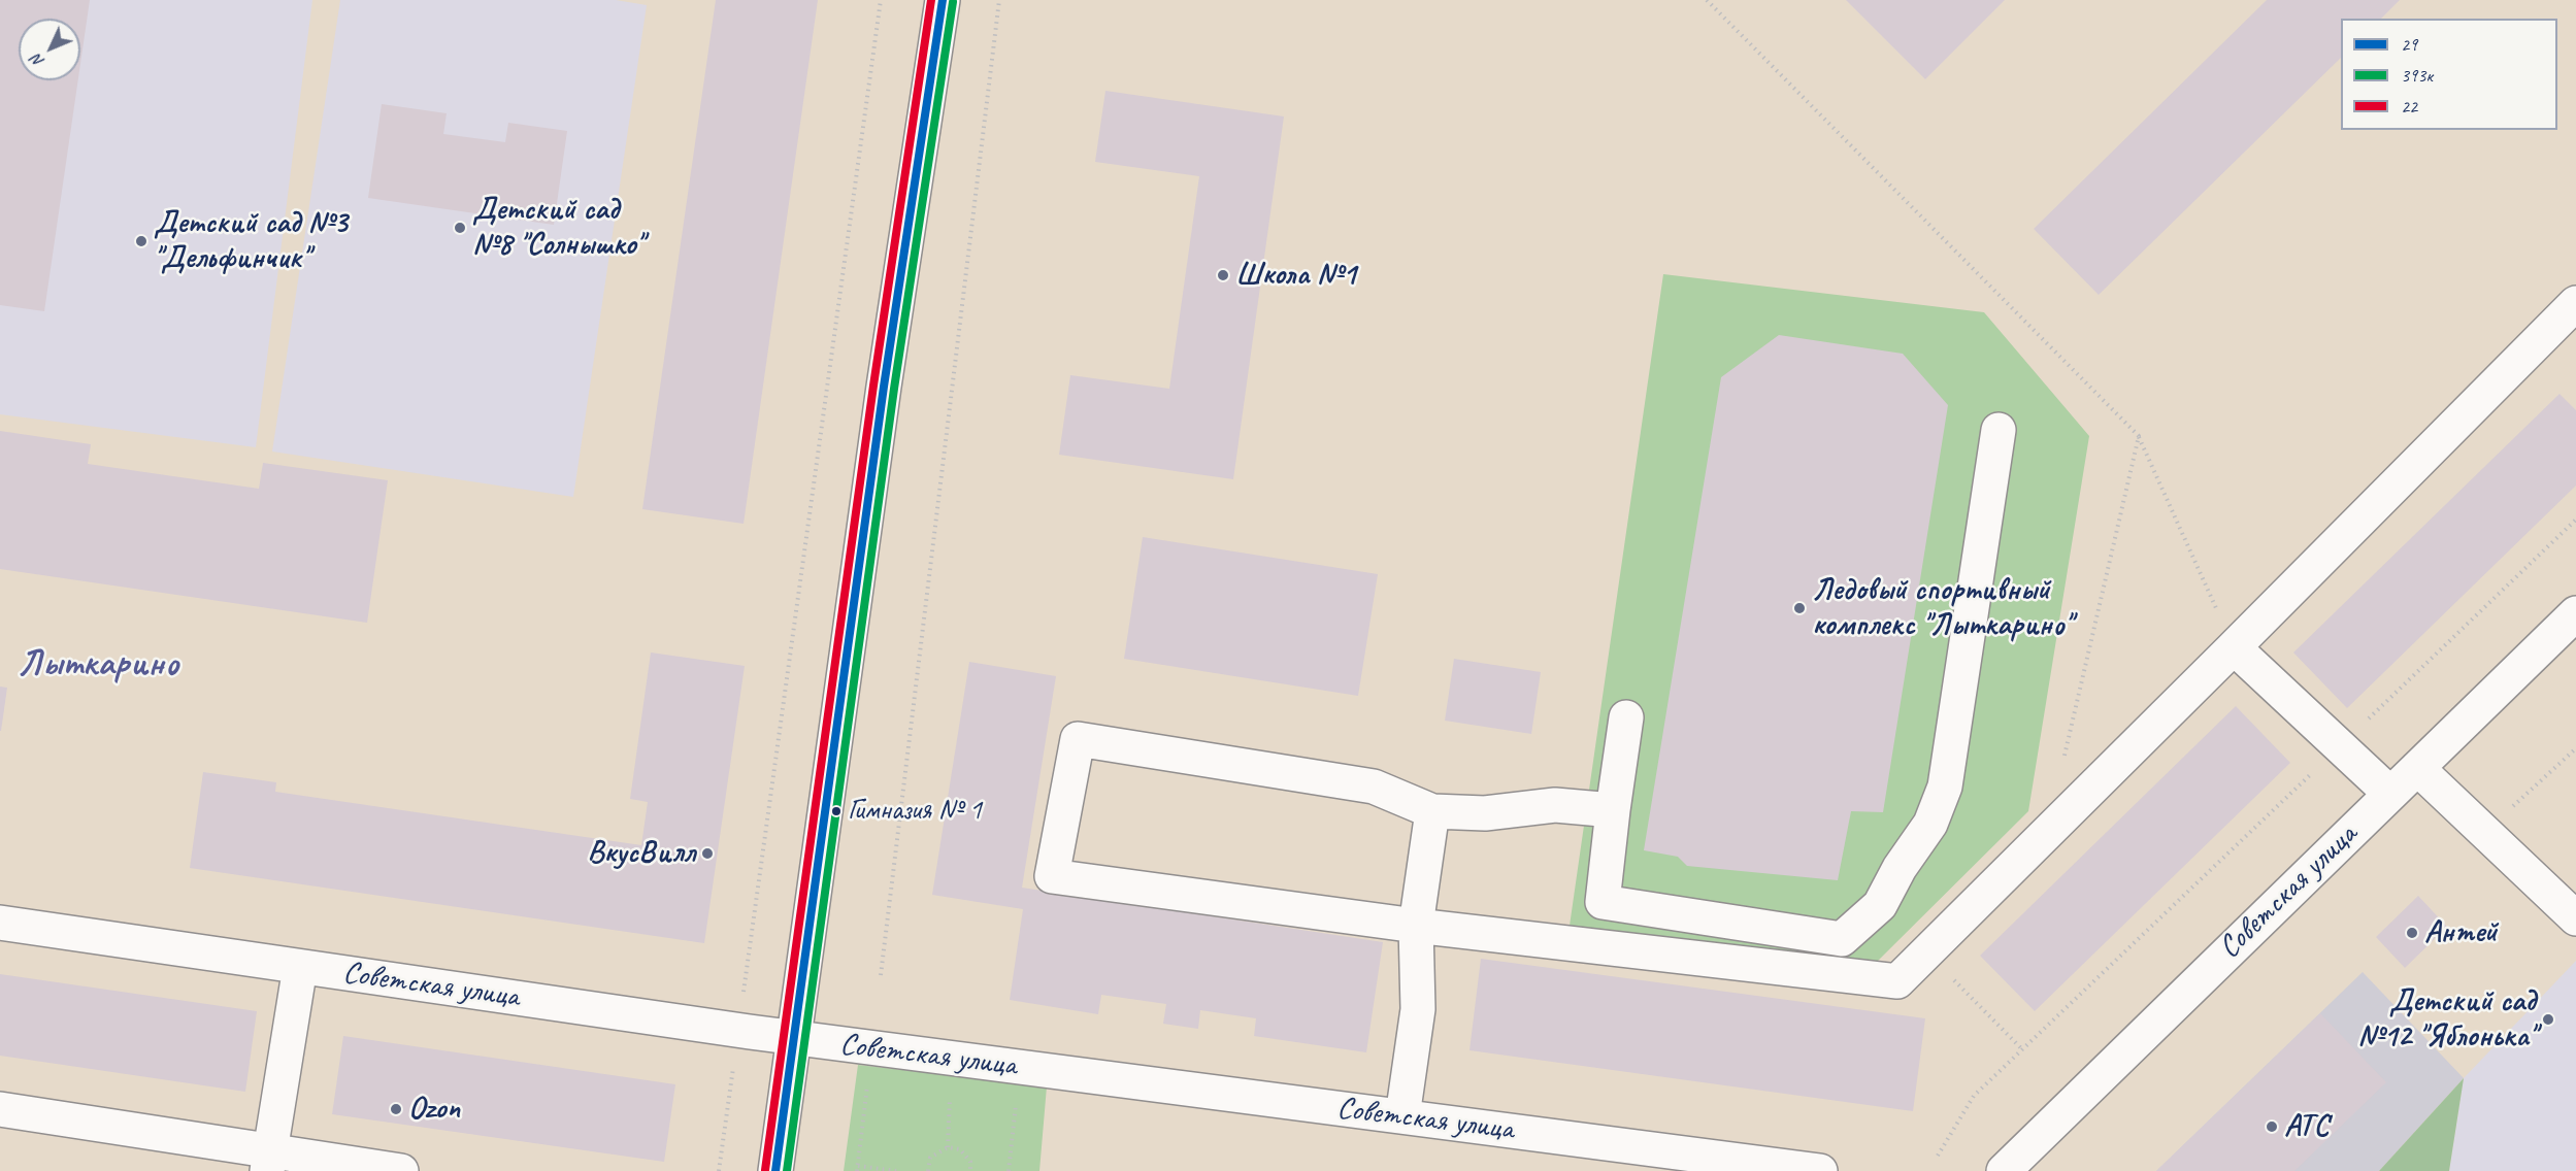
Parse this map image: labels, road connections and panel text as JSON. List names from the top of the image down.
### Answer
{
  "streets": {
    "street": ["Советская улица"]
  },
  "districts": ["Лыткарино"],
  "places": [
    "Детский сад №8 \"Солнышко\"",
    "Детский сад №3 \"Дельфинчик\"",
    "Школа №1",
    "Ледовый спортивный комплекс \"Лыткарино\"",
    "Гимназия № 1",
    "ВкусВилл",
    "Антей",
    "Детский сад №12 \"Яблонька\"",
    "Ozon",
    "АТС"
  ],
  "lines": ["transit line 29", "transit line 22", "transit line 393к"],
  "legend": ["29", "393к", "22"],
  "north": "bottom left"
}
